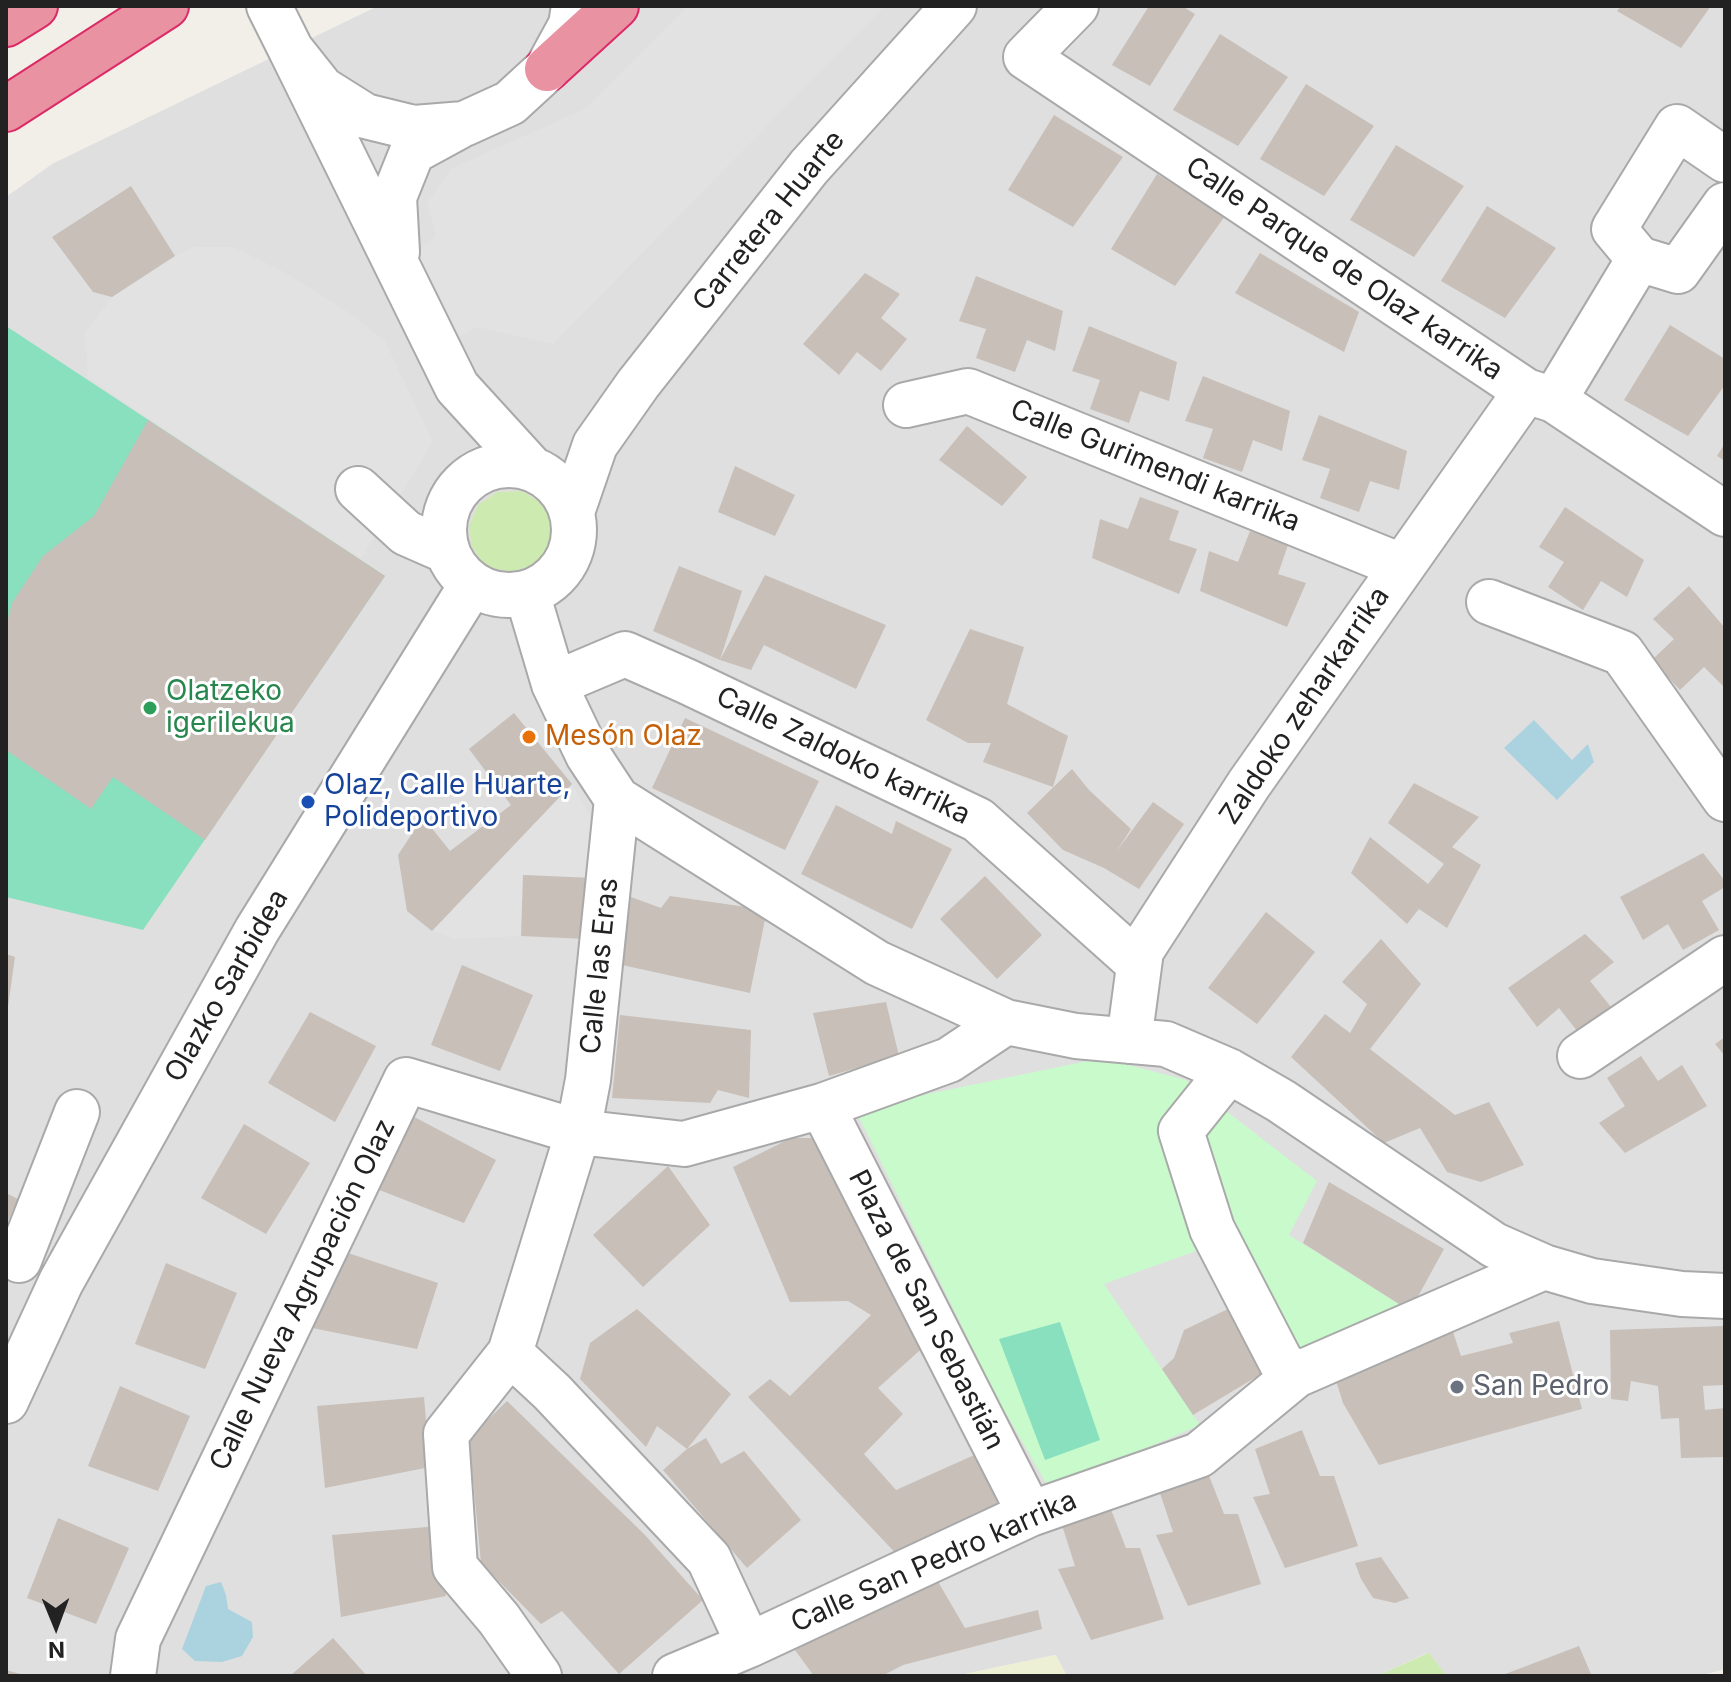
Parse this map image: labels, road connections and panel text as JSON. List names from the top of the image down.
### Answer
{
  "streets": {
    "street": [
      "Carretera Huarte",
      "Calle Parque de Olaz karrika",
      "Calle Gurimendi karrika",
      "Zaldoko zeharkarrika",
      "Calle Zaldoko karrika",
      "Calle las Eras",
      "Olazko Sarbidea",
      "Calle Nueva Agrupación Olaz",
      "Plaza de San Sebastián",
      "Calle San Pedro karrika"
    ]
  },
  "crossings": [
    ["Carretera Huarte", "Olazko Sarbidea"],
    ["Calle Parque de Olaz karrika", "Zaldoko zeharkarrika"],
    ["Calle Gurimendi karrika", "Zaldoko zeharkarrika"],
    ["Zaldoko zeharkarrika", "Calle Zaldoko karrika"],
    ["Calle las Eras", "Calle Nueva Agrupación Olaz"],
    ["Plaza de San Sebastián", "Calle San Pedro karrika"]
  ],
  "places": [
    "Olatzeko igerilekua",
    "Mesón Olaz",
    "Olaz, Calle Huarte, Polideportivo",
    "San Pedro"
  ],
  "north": "bottom"
}
